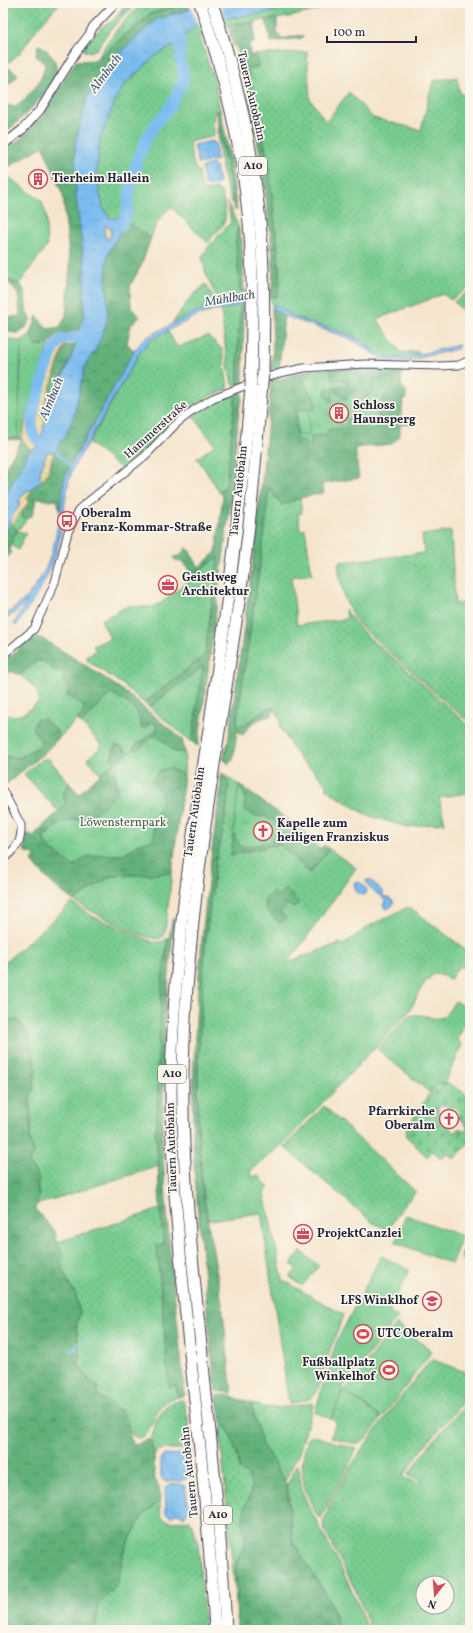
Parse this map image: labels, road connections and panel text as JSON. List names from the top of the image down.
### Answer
{
  "streets": {
    "highway": ["Tauern Autobahn", "A10"],
    "street": ["Hammerstraße"]
  },
  "water": ["Almbach", "Mühlbach"],
  "parks": ["Löwensternpark"],
  "places": {
    "building": ["Tierheim Hallein", "Schloss Haunsperg"],
    "bus stop": ["Oberalm Franz-Kommar-Straße"],
    "office": ["Geistlweg Architektur", "ProjektCanzlei"],
    "church": ["Kapelle zum heiligen Franziskus", "Pfarrkirche Oberalm"],
    "school or university": ["LFS Winklhof"],
    "sports": ["UTC Oberalm", "Fußballplatz Winkelhof"]
  },
  "scale_bar": "100 m",
  "north": "bottom"
}
